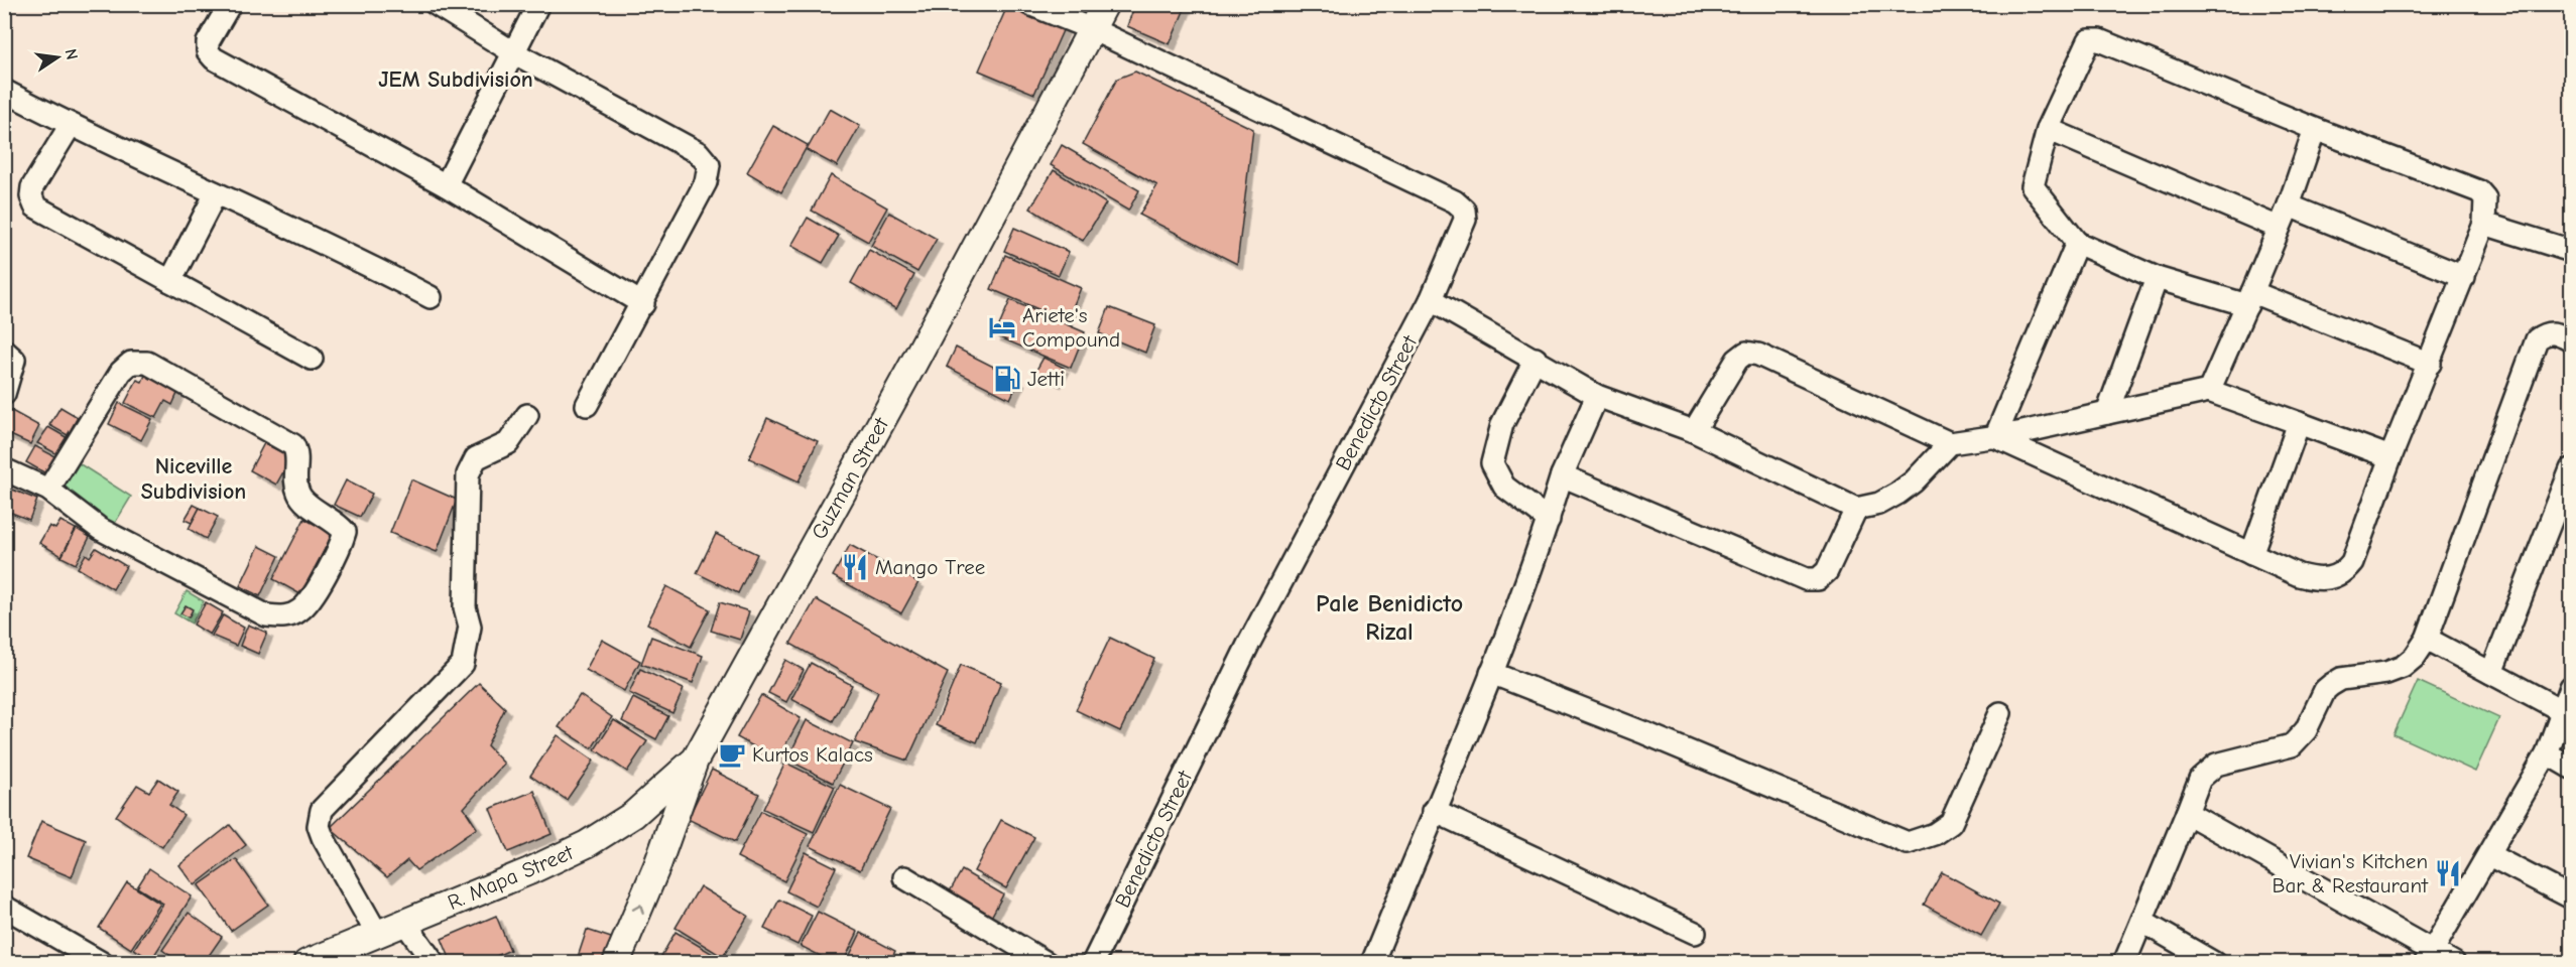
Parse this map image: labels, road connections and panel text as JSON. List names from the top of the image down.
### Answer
{
  "streets": {
    "main road": ["Guzman Street", "R. Mapa Street"],
    "street": ["Benedicto Street"]
  },
  "crossings": [
    ["Benedicto Street", "Guzman Street"],
    ["Guzman Street", "R. Mapa Street"]
  ],
  "districts": ["JEM Subdivision", "Niceville Subdivision", "Pale Benidicto Rizal"],
  "places": {
    "hotel": ["Ariete's Compound"],
    "fuel station": ["Jetti"],
    "restaurant": ["Mango Tree", "Vivian's Kitchen Bar & Restaurant"],
    "cafe": ["Kurtos Kalacs"]
  },
  "north": "right"
}
